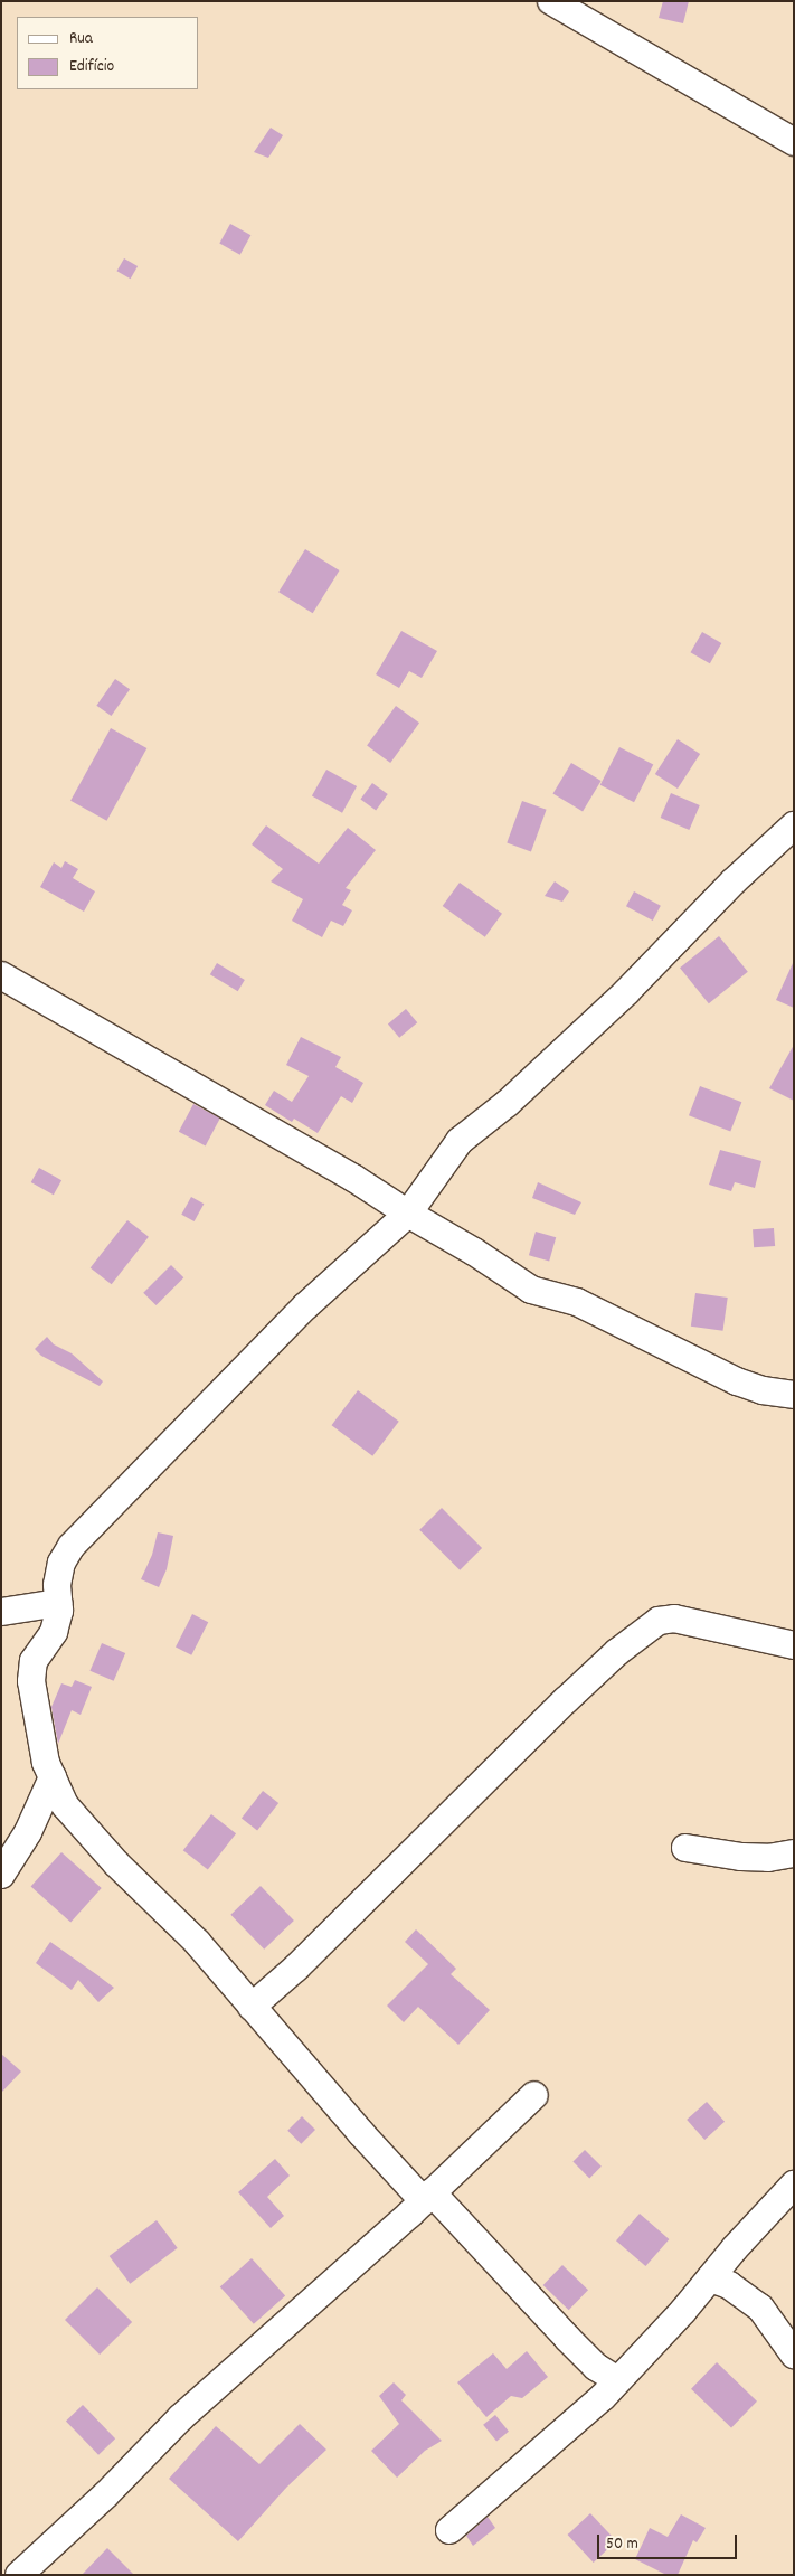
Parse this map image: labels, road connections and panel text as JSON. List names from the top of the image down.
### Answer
{
  "legend": ["Rua", "Edifício"],
  "scale_bar": "50 m"
}
